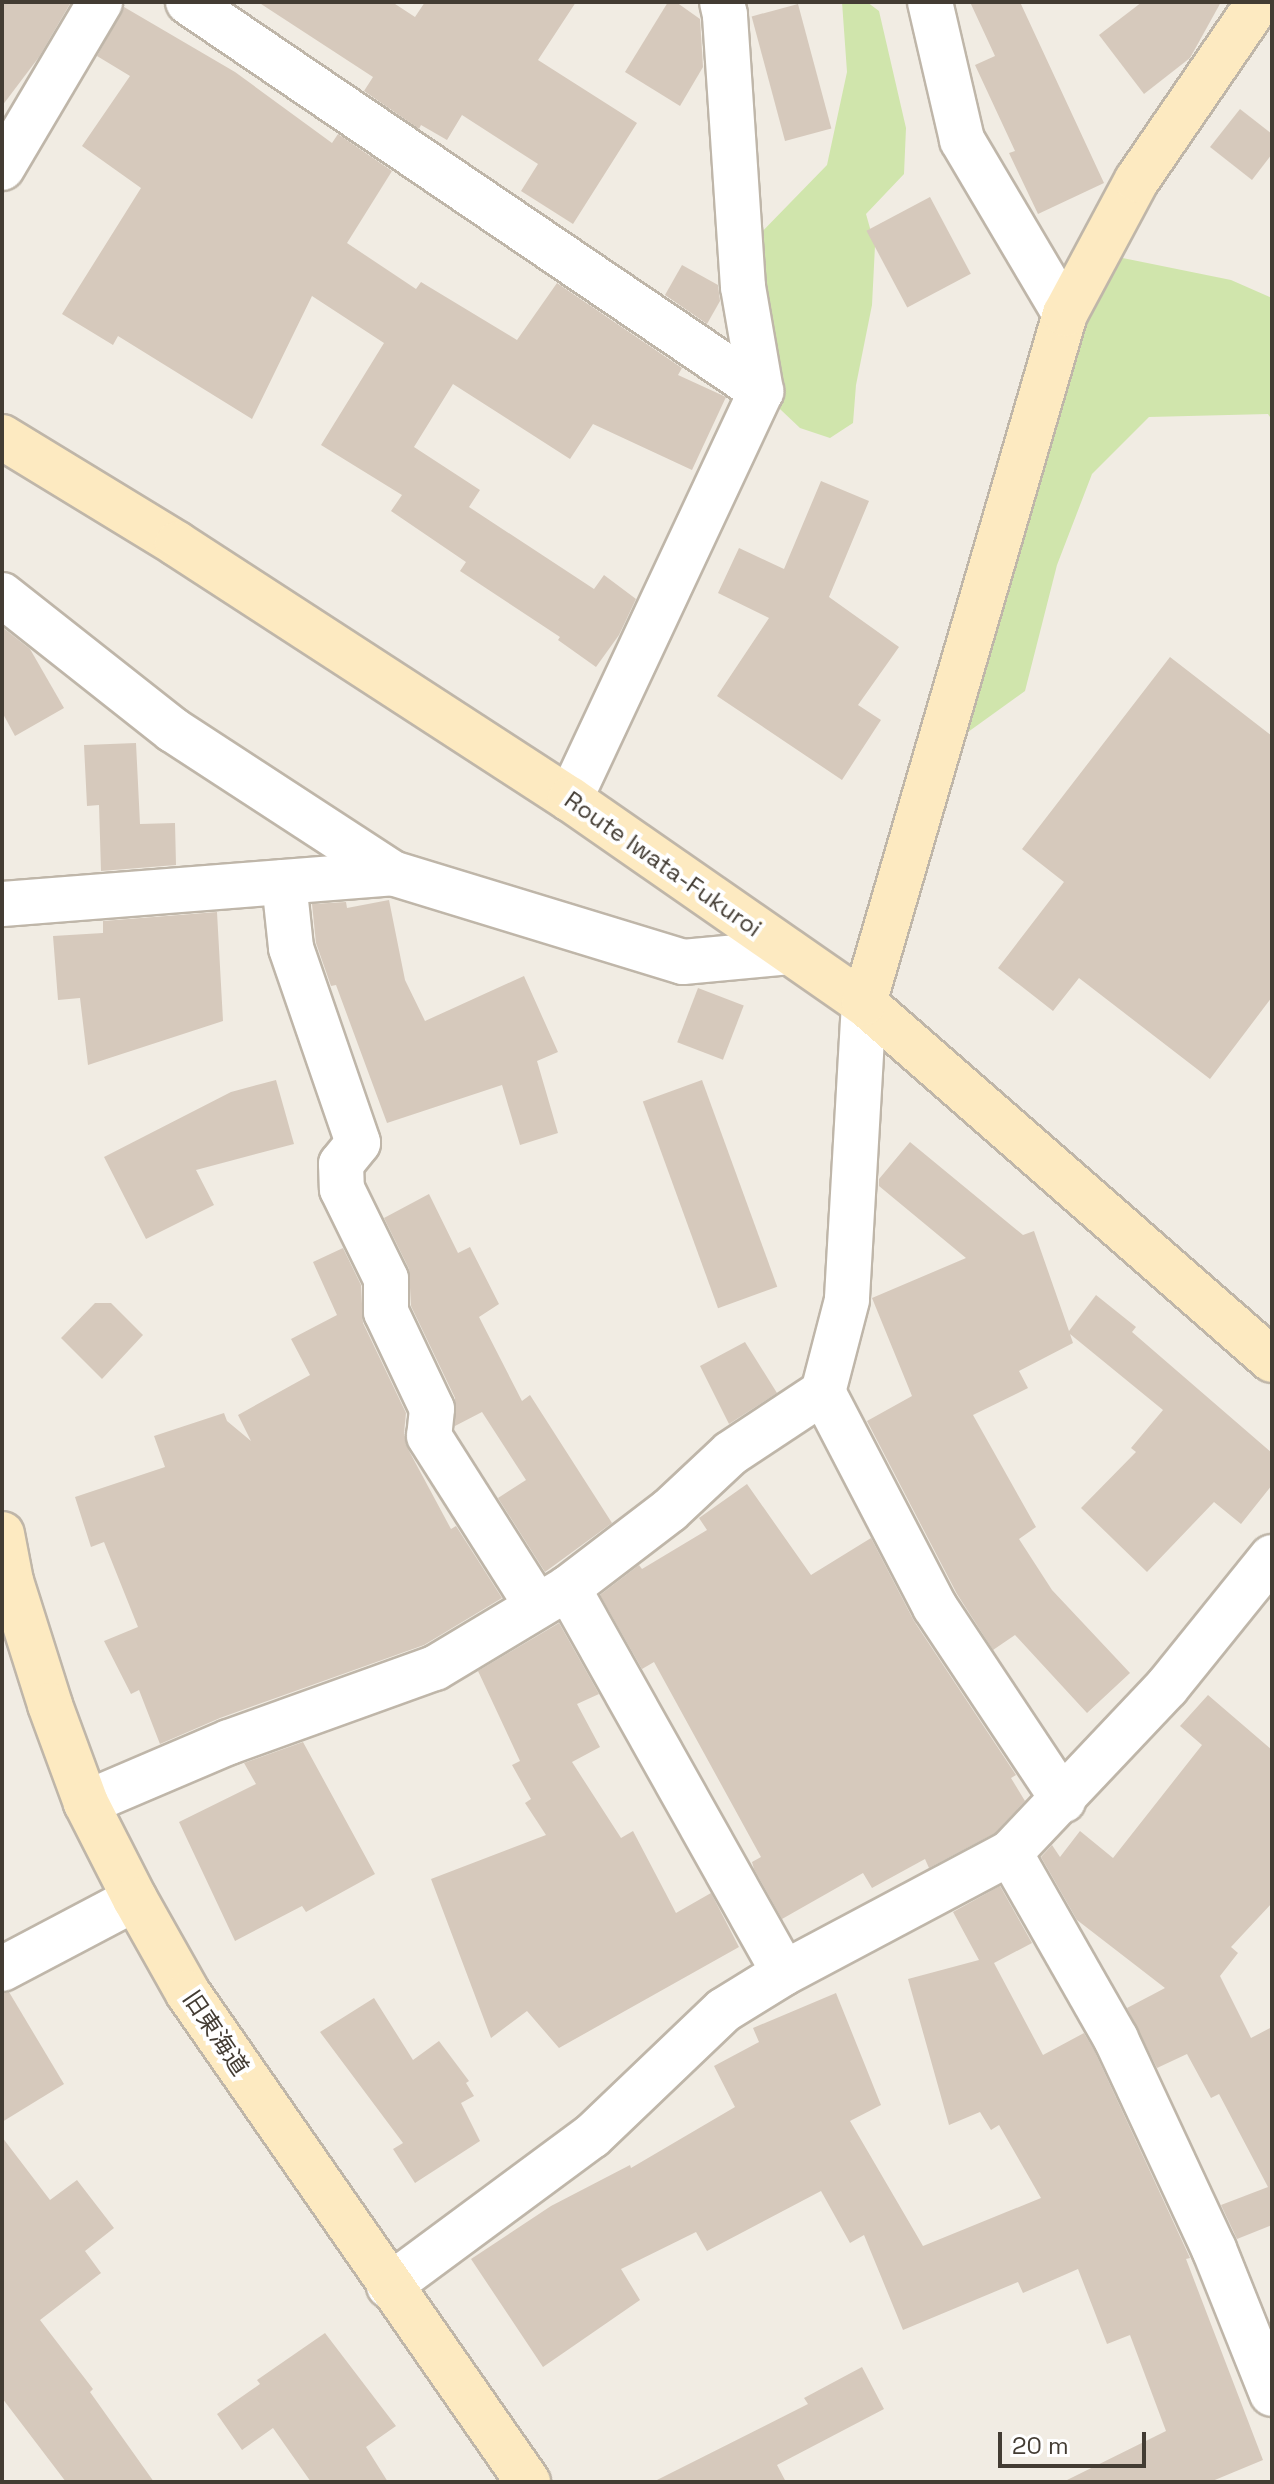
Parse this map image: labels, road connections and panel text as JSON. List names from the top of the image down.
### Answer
{
  "streets": {
    "street": ["Route Iwata-Fukuroi", "旧東海道"]
  },
  "scale_bar": "20 m"
}
